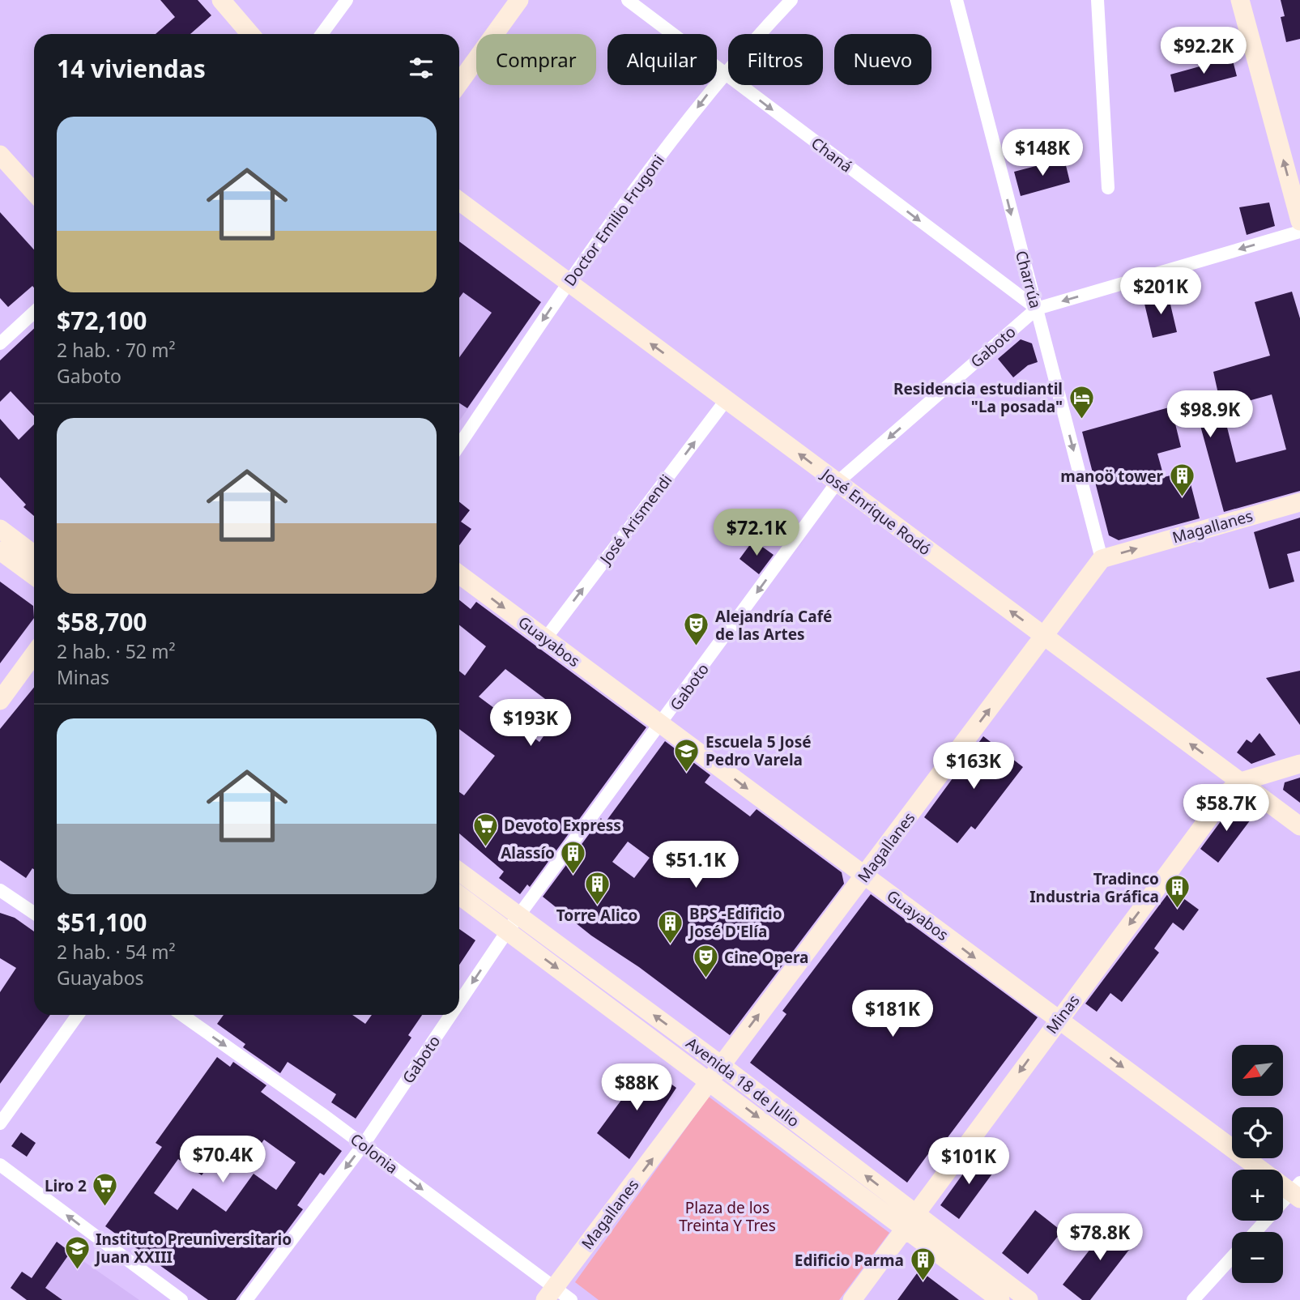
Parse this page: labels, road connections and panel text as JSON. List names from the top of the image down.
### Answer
{
  "streets": {
    "street": [
      "Chaná",
      "Doctor Emilio Frugoni",
      "Charrúa",
      "Gaboto",
      "José Enrique Rodó",
      "José Arismendi",
      "Magallanes",
      "Guayabos",
      "Minas",
      "Avenida 18 de Julio",
      "Colonia"
    ]
  },
  "crossings": [
    ["Chaná", "Doctor Emilio Frugoni"],
    ["Chaná", "Charrúa"],
    ["Chaná", "Gaboto"],
    ["Doctor Emilio Frugoni", "José Enrique Rodó"],
    ["Charrúa", "Gaboto"],
    ["Charrúa", "Magallanes"],
    ["Gaboto", "José Enrique Rodó"],
    ["Gaboto", "Guayabos"],
    ["Gaboto", "Avenida 18 de Julio"],
    ["Gaboto", "Colonia"],
    ["José Enrique Rodó", "José Arismendi"],
    ["José Enrique Rodó", "Magallanes"],
    ["José Enrique Rodó", "Minas"],
    ["José Arismendi", "Guayabos"],
    ["Magallanes", "Guayabos"],
    ["Magallanes", "Avenida 18 de Julio"],
    ["Magallanes", "Colonia"],
    ["Guayabos", "Minas"],
    ["Minas", "Avenida 18 de Julio"]
  ],
  "one_way": [
    "Chaná",
    "Doctor Emilio Frugoni",
    "Charrúa",
    "Gaboto",
    "José Enrique Rodó",
    "José Arismendi",
    "Magallanes",
    "Guayabos",
    "Minas",
    "Colonia"
  ],
  "parks": ["Plaza de los Treinta Y Tres"],
  "places": {
    "hotel": ["Residencia estudiantil \"La posada\""],
    "building": [
      "manoö tower",
      "Alassío",
      "Torre Alico",
      "Tradinco Industria Gráfica",
      "BPS -Edificio José D'Elía",
      "Edificio Parma"
    ],
    "theatre": ["Alejandría Café de las Artes", "Cine Opera"],
    "school or university": ["Escuela 5 José Pedro Varela", "Instituto Preuniversitario Juan XXIII"],
    "supermarket": ["Devoto Express", "Liro 2"]
  },
  "north": "bottom left",
  "page": {
    "price": [
      "$92.2K",
      "$148K",
      "$201K",
      "$98.9K",
      "$72.1K",
      "$193K",
      "$163K",
      "$58.7K",
      "$51.1K",
      "$181K",
      "$88K",
      "$70.4K",
      "$101K",
      "$78.8K"
    ],
    "chip": [
      "Comprar",
      "Alquilar",
      "Filtros",
      "Nuevo"
    ],
    "heading": "14 viviendas",
    "list": [
      {
        "name": "$72,100",
        "note": "2 hab. · 70 m² · Gaboto"
      },
      {
        "name": "$58,700",
        "note": "2 hab. · 52 m² · Minas"
      },
      {
        "name": "$51,100",
        "note": "2 hab. · 54 m² · Guayabos"
      }
    ],
    "map_buttons": ["+", "−"]
  }
}
